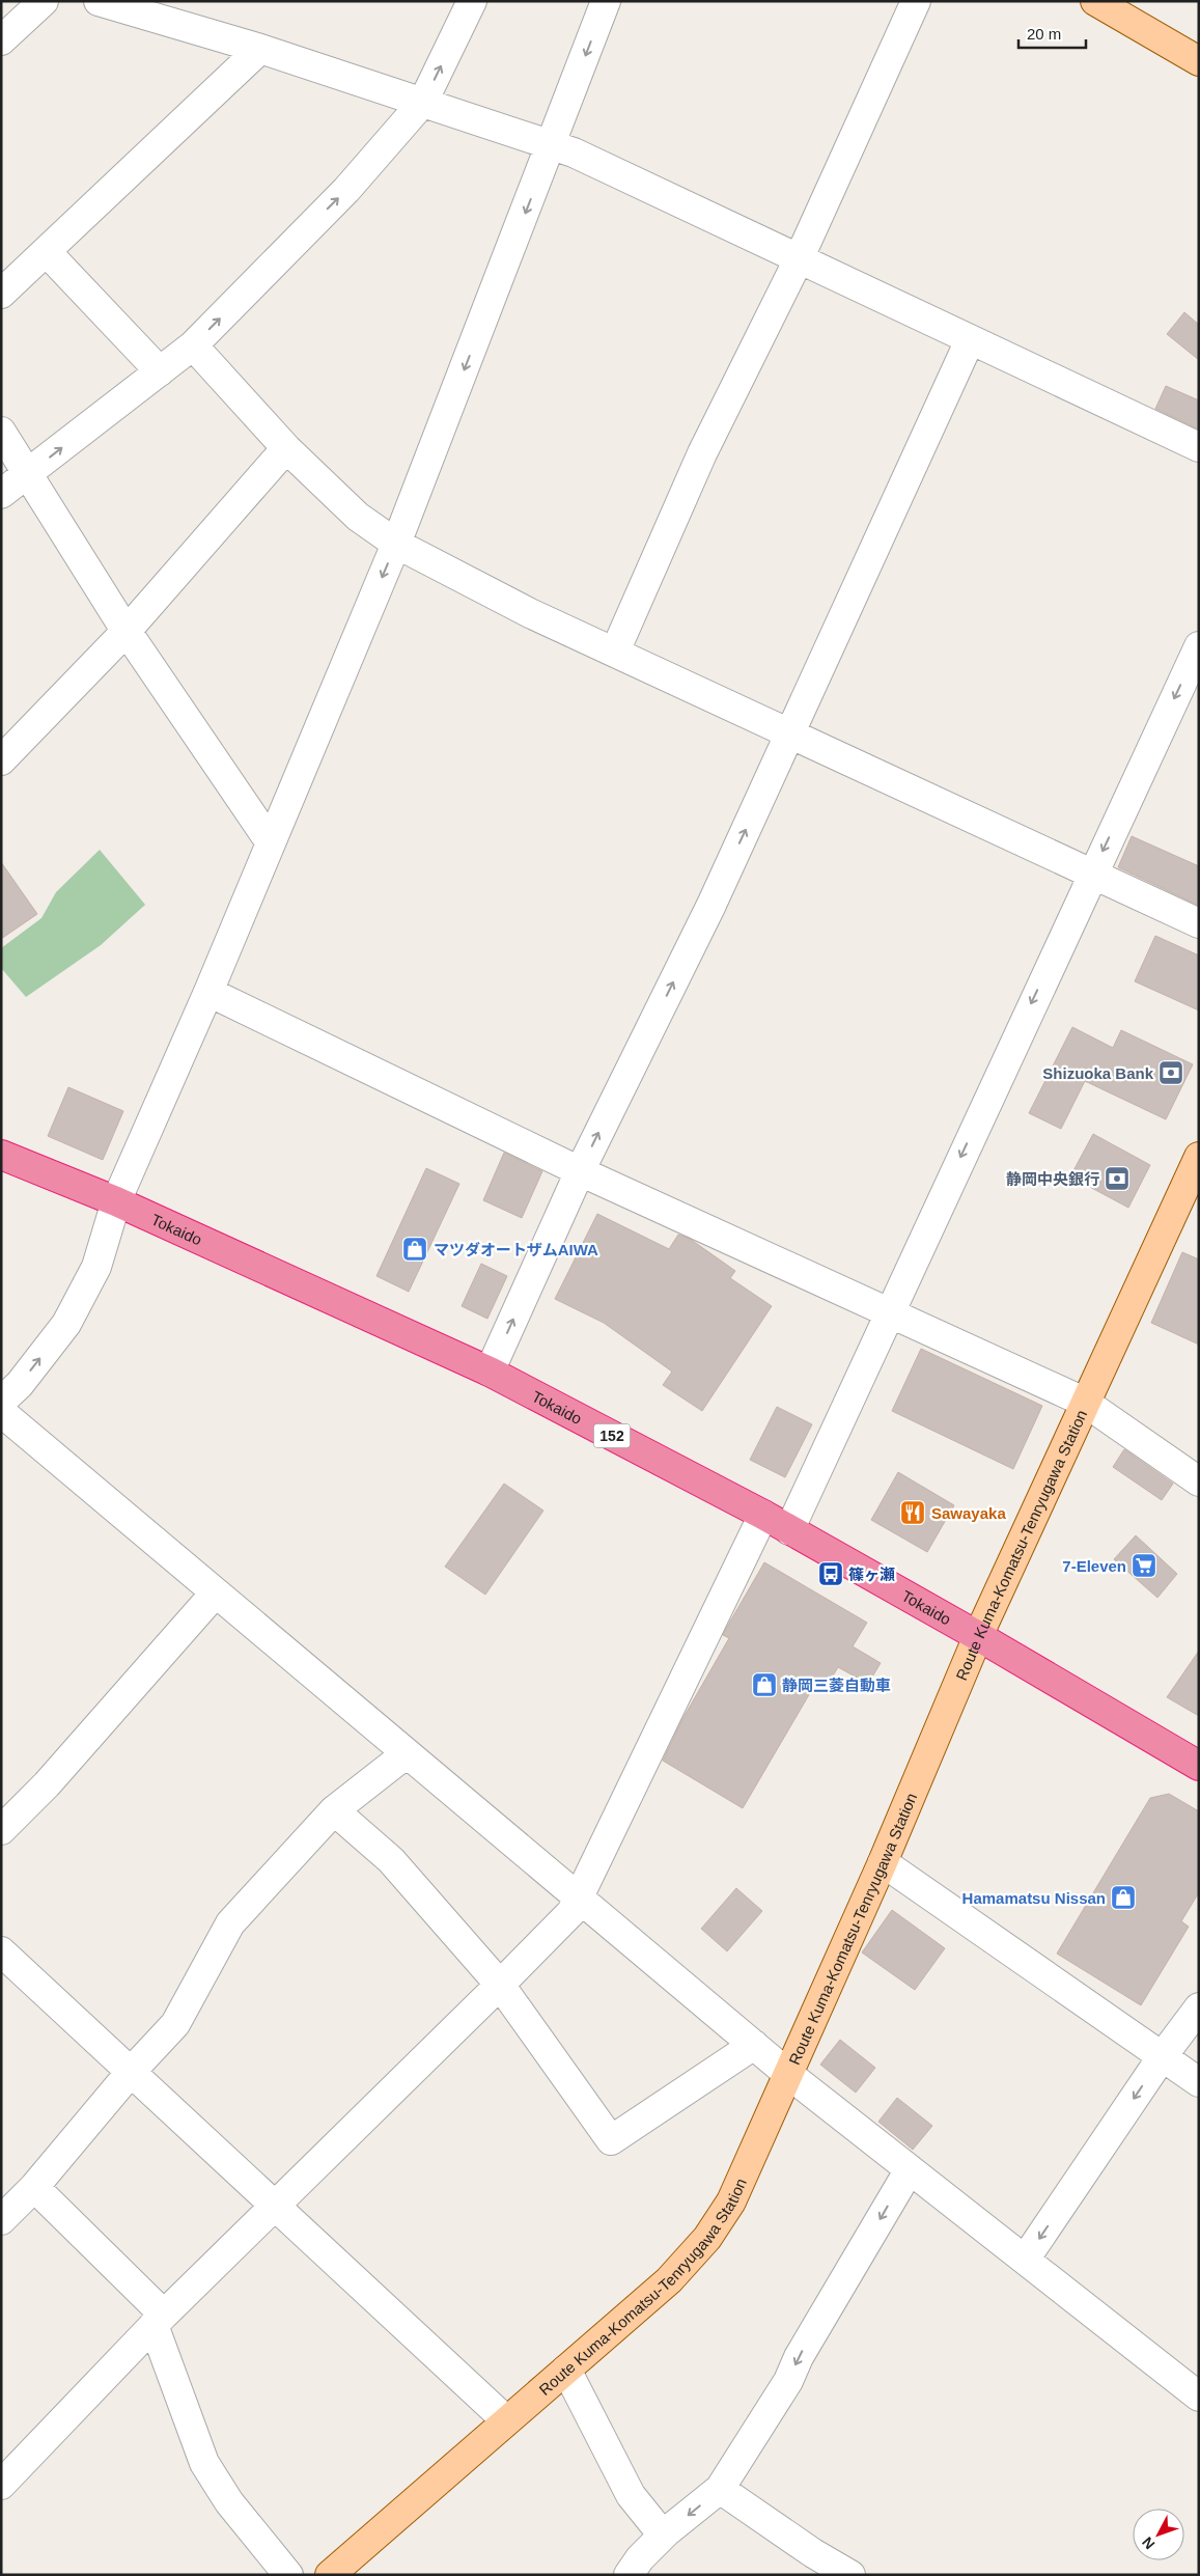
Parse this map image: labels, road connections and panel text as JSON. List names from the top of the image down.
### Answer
{
  "streets": {
    "highway": ["Tokaido", "152"],
    "main road": ["Route Kuma-Komatsu-Tenryugawa Station"]
  },
  "crossings": [
    ["Tokaido", "Route Kuma-Komatsu-Tenryugawa Station"]
  ],
  "places": {
    "bank": ["Shizuoka Bank", "静岡中央銀行"],
    "shop": ["マツダオートザムAIWA", "静岡三菱自動車", "Hamamatsu Nissan"],
    "restaurant": ["Sawayaka"],
    "supermarket": ["7-Eleven"],
    "bus stop": ["篠ヶ瀬"]
  },
  "scale_bar": "20 m",
  "north": "bottom left"
}
